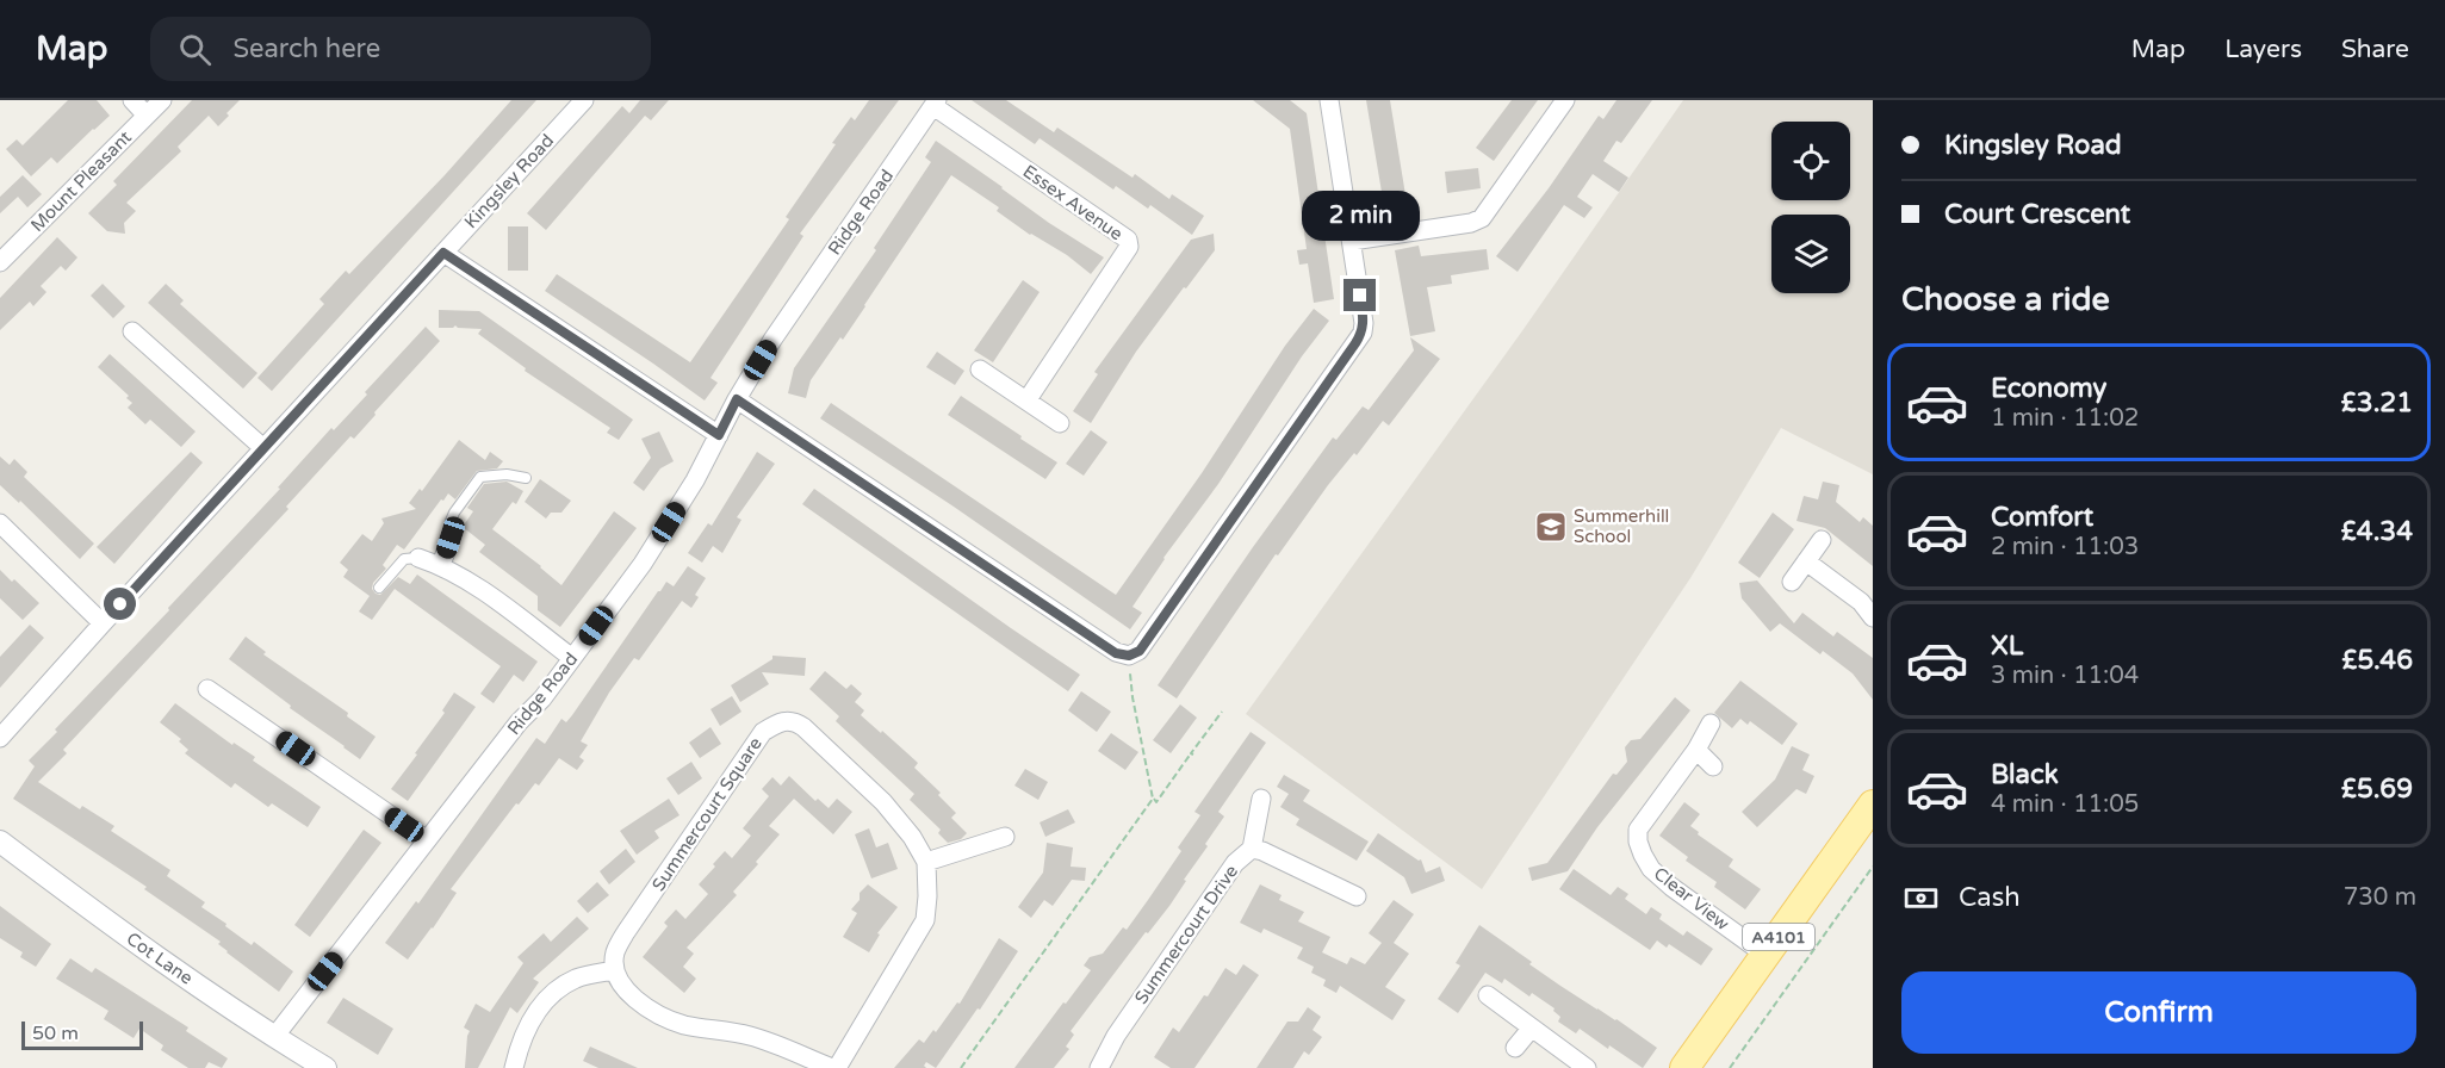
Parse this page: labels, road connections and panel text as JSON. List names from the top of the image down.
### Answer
{
  "streets": {
    "main road": ["A4101"],
    "street": [
      "Mount Pleasant",
      "Kingsley Road",
      "Essex Avenue",
      "Ridge Road",
      "Summercourt Square",
      "Clear View",
      "Summercourt Drive",
      "Cot Lane"
    ]
  },
  "crossings": [
    ["Essex Avenue", "Ridge Road"],
    ["Ridge Road", "Cot Lane"],
    ["Clear View", "A4101"]
  ],
  "places": {
    "school or university": ["Summerhill School"]
  },
  "scale_bar": "50 m",
  "page": {
    "header": "Map",
    "search": "Search here",
    "nav": ["Map", "Layers", "Share"],
    "banner": ["Kingsley Road", "Court Crescent"],
    "bubble": "2 min",
    "heading": "Choose a ride",
    "list": [
      {
        "name": "Economy",
        "note": "1 min · 11:02",
        "value": "£3.21"
      },
      {
        "name": "Comfort",
        "note": "2 min · 11:03",
        "value": "£4.34"
      },
      {
        "name": "XL",
        "note": "3 min · 11:04",
        "value": "£5.46"
      },
      {
        "name": "Black",
        "note": "4 min · 11:05",
        "value": "£5.69"
      }
    ],
    "pay": ["Cash", "730 m"],
    "buttons": "Confirm",
    "scale": "50 m"
  }
}
